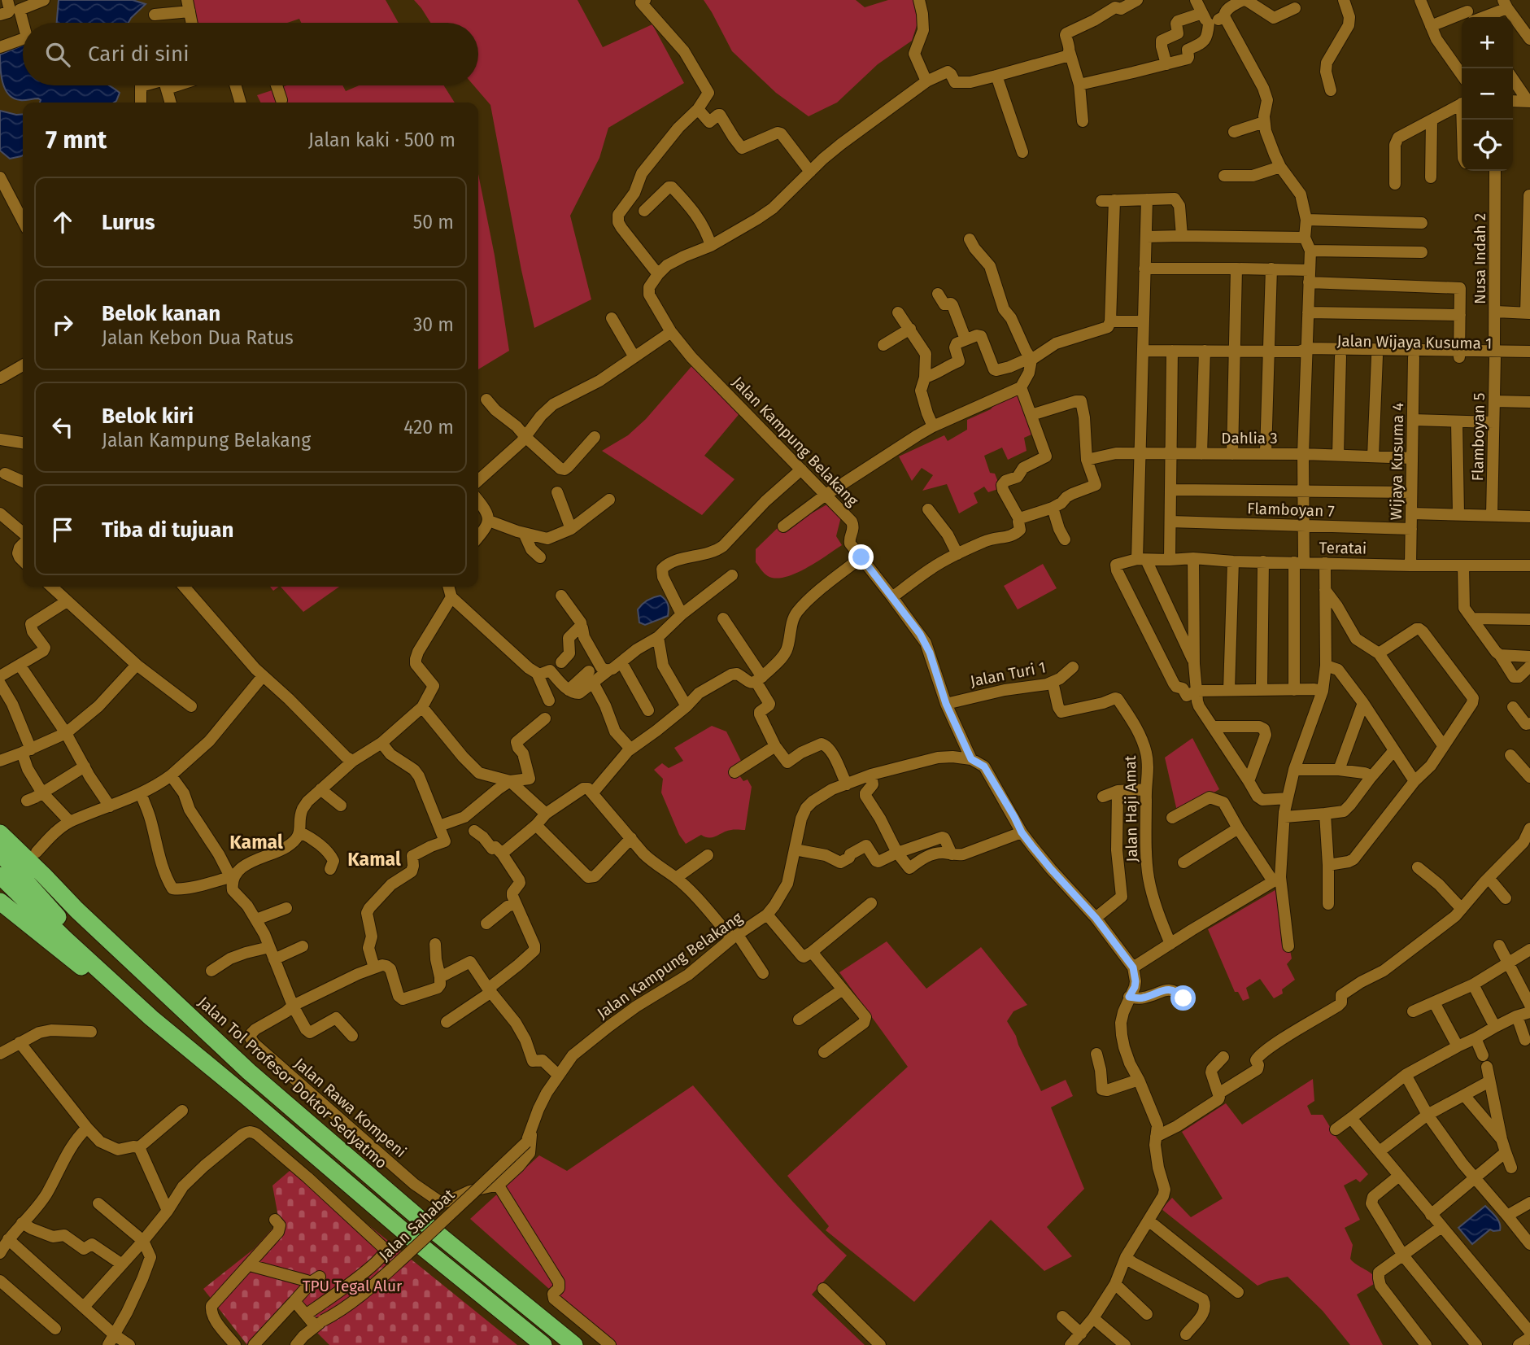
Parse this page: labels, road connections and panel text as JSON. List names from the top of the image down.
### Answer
{
  "streets": {
    "highway": ["Jalan Tol Profesor Doktor Sedyatmo"],
    "street": [
      "Nusa Indah 2",
      "Jalan Wijaya Kusuma 1",
      "Flamboyan 5",
      "Dahlia 3",
      "Jalan Kampung Belakang",
      "Wijaya Kusuma 4",
      "Flamboyan 7",
      "Teratai",
      "Jalan Turi 1",
      "Jalan Haji Amat",
      "Jalan Rawa Kompeni",
      "Jalan Sahabat"
    ]
  },
  "crossings": [
    ["Nusa Indah 2", "Jalan Wijaya Kusuma 1"],
    ["Nusa Indah 2", "Flamboyan 5"],
    ["Jalan Wijaya Kusuma 1", "Flamboyan 5"],
    ["Jalan Wijaya Kusuma 1", "Wijaya Kusuma 4"],
    ["Dahlia 3", "Wijaya Kusuma 4"],
    ["Jalan Kampung Belakang", "Jalan Turi 1"],
    ["Jalan Kampung Belakang", "Jalan Rawa Kompeni"],
    ["Jalan Kampung Belakang", "Jalan Sahabat"],
    ["Wijaya Kusuma 4", "Flamboyan 7"],
    ["Wijaya Kusuma 4", "Teratai"],
    ["Jalan Turi 1", "Jalan Haji Amat"]
  ],
  "districts": ["Kamal", "Kamal"],
  "parks": ["TPU Tegal Alur"],
  "page": {
    "map_buttons": ["+", "−"],
    "search": "Cari di sini",
    "heading": ["7 mnt", "Jalan kaki · 500 m"],
    "list": [
      ["Lurus", "50 m"],
      ["Belok kanan", "Jalan Kebon Dua Ratus", "30 m"],
      ["Belok kiri", "Jalan Kampung Belakang", "420 m"],
      "Tiba di tujuan"
    ]
  }
}
